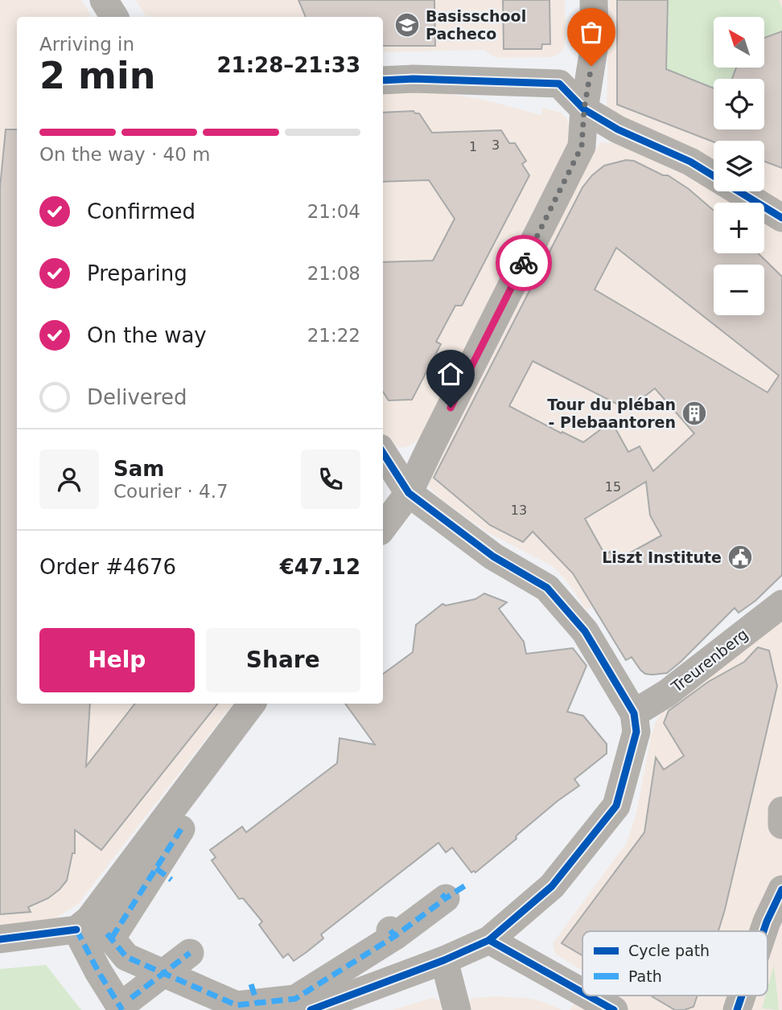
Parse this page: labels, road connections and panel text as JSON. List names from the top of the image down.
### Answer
{
  "streets": {
    "street": ["Treurenberg"]
  },
  "places": {
    "school or university": ["Basisschool Pacheco"],
    "building": ["Tour du pléban - Plebaantoren"],
    "public building": ["Liszt Institute"]
  },
  "house_numbers": [
    "3",
    "1",
    "15",
    "13"
  ],
  "legend": ["Cycle path", "Path"],
  "north": "top left",
  "page": {
    "map_buttons": ["+", "−"],
    "heading": ["2 min", "Arriving in", "21:28–21:33"],
    "panel": [
      "Sam",
      "Courier · 4.7",
      "Order #4676",
      "€47.12"
    ],
    "bar": "On the way · 40 m",
    "list": [
      ["Confirmed", "21:04"],
      ["Preparing", "21:08"],
      ["On the way", "21:22"],
      "Delivered"
    ],
    "buttons": ["Help", "Share"]
  }
}
